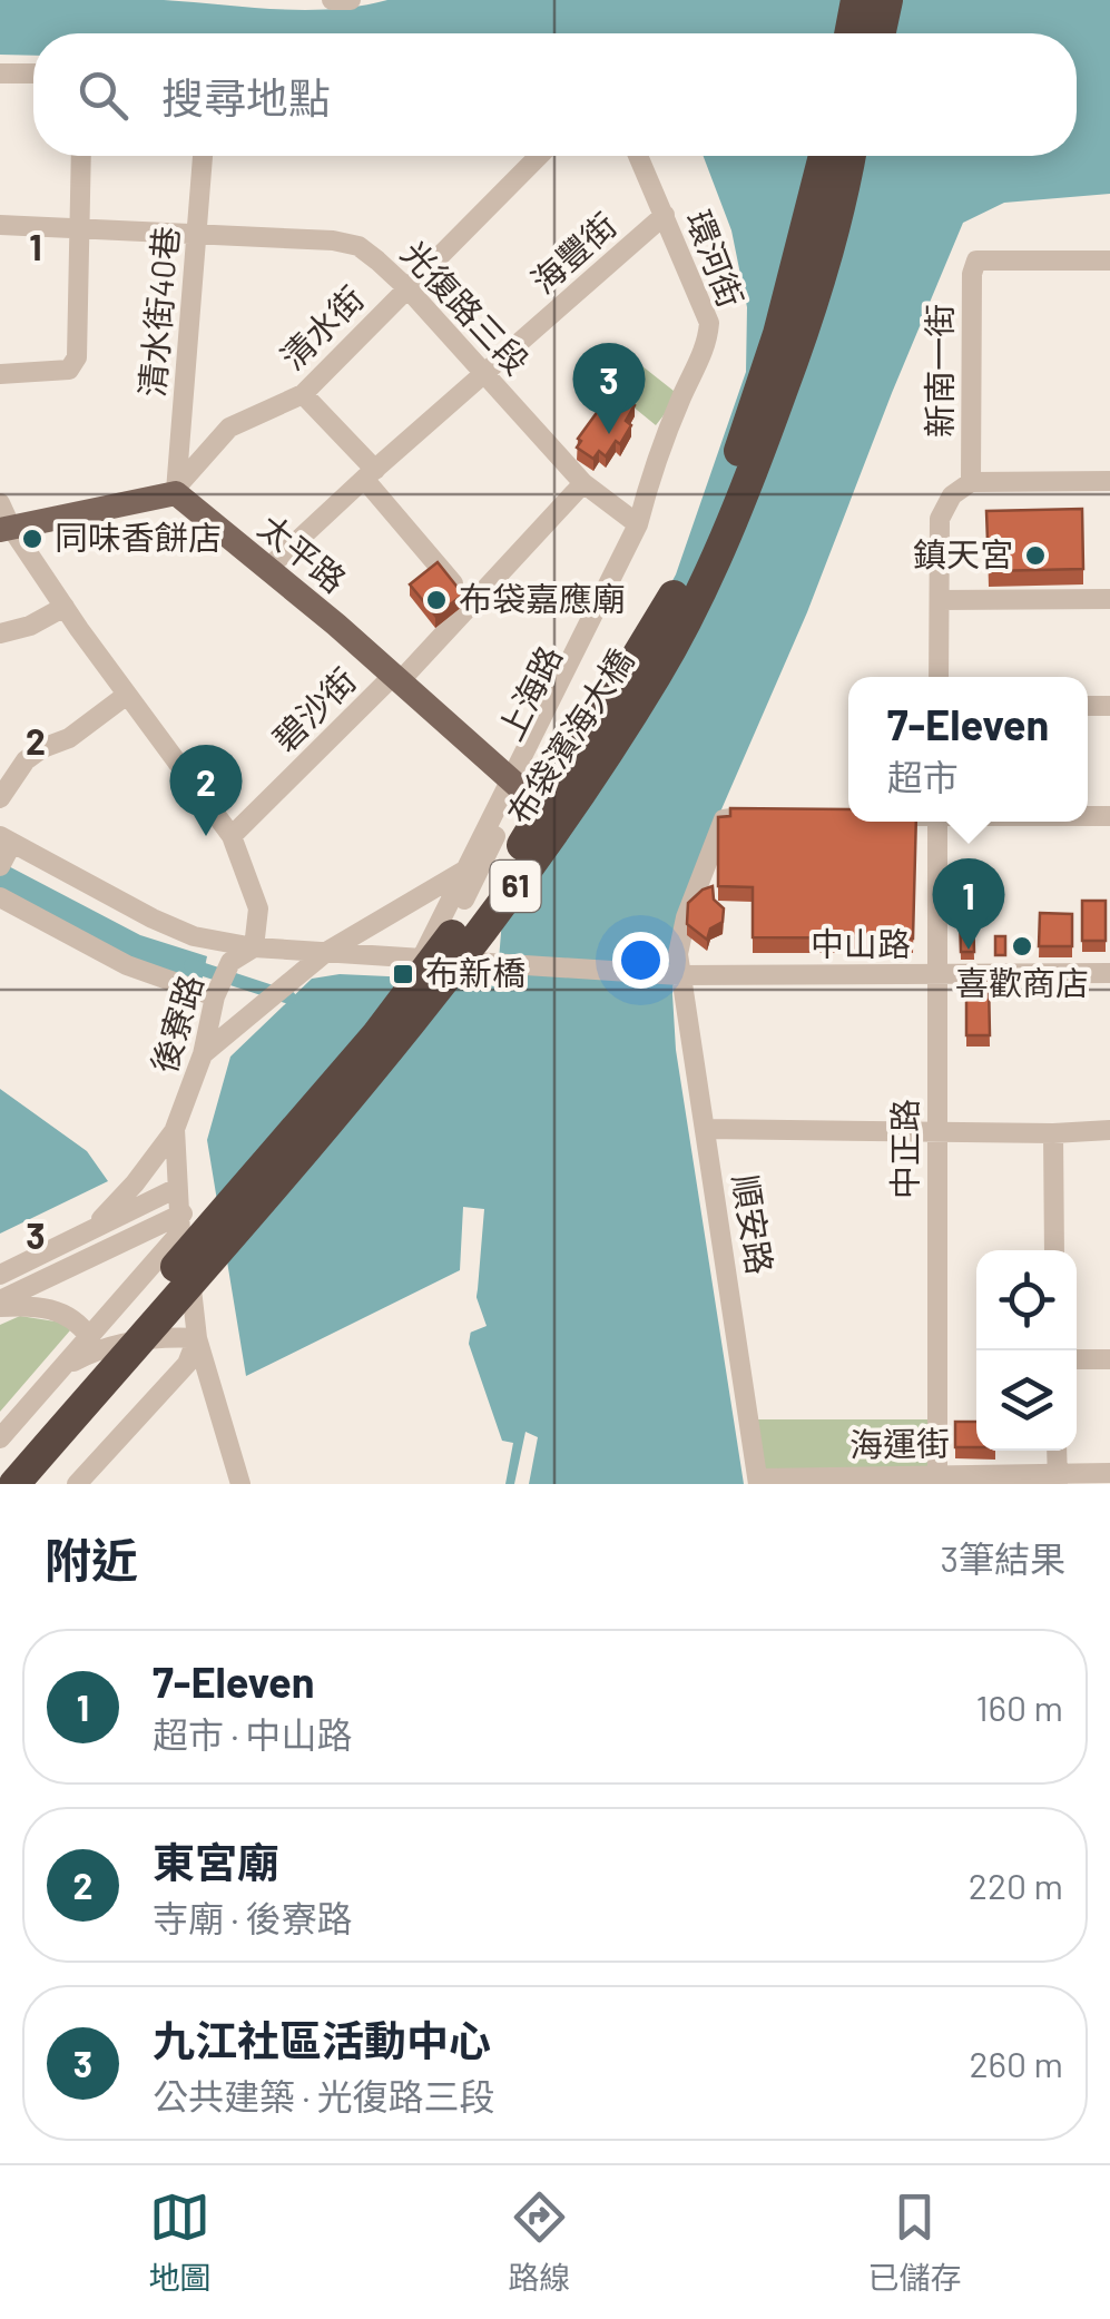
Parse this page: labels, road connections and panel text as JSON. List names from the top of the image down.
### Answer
{
  "streets": {
    "highway": ["布袋濱海大橋", "61"],
    "main road": ["太平路"],
    "street": [
      "海豐街",
      "環河街",
      "光復路三段",
      "清水街40巷",
      "清水街",
      "新南一街",
      "上海路",
      "碧沙街",
      "中山路",
      "後寮路",
      "中正路",
      "順安路",
      "海運街"
    ]
  },
  "crossings": [
    ["海豐街", "環河街"],
    ["海豐街", "光復路三段"],
    ["海豐街", "太平路"],
    ["環河街", "光復路三段"],
    ["環河街", "上海路"],
    ["光復路三段", "清水街40巷"],
    ["光復路三段", "清水街"],
    ["光復路三段", "上海路"],
    ["光復路三段", "碧沙街"],
    ["清水街40巷", "清水街"],
    ["清水街40巷", "太平路"],
    ["清水街", "太平路"],
    ["太平路", "上海路"],
    ["太平路", "碧沙街"],
    ["中山路", "中正路"],
    ["中山路", "順安路"],
    ["中正路", "海運街"],
    ["順安路", "海運街"]
  ],
  "places": {
    "other": [
      "同味香餅店",
      "鎮天宮",
      "布袋嘉應廟",
      "喜歡商店"
    ],
    "transit": ["布新橋"]
  },
  "page": {
    "search": "搜尋地點",
    "pins": ["3", "2", "1"],
    "popup": ["7-Eleven", "超市"],
    "heading": ["附近", "3筆結果"],
    "list": [
      {
        "mark": "1",
        "name": "7-Eleven",
        "note": "超市 · 中山路",
        "value": "160 m"
      },
      {
        "mark": "2",
        "name": "東宮廟",
        "note": "寺廟 · 後寮路",
        "value": "220 m"
      },
      {
        "mark": "3",
        "name": "九江社區活動中心",
        "note": "公共建築 · 光復路三段",
        "value": "260 m"
      }
    ],
    "nav": ["地圖", "路線", "已儲存"]
  },
  "grid": {
    "rows": ["1", "2", "3"]
  }
}
